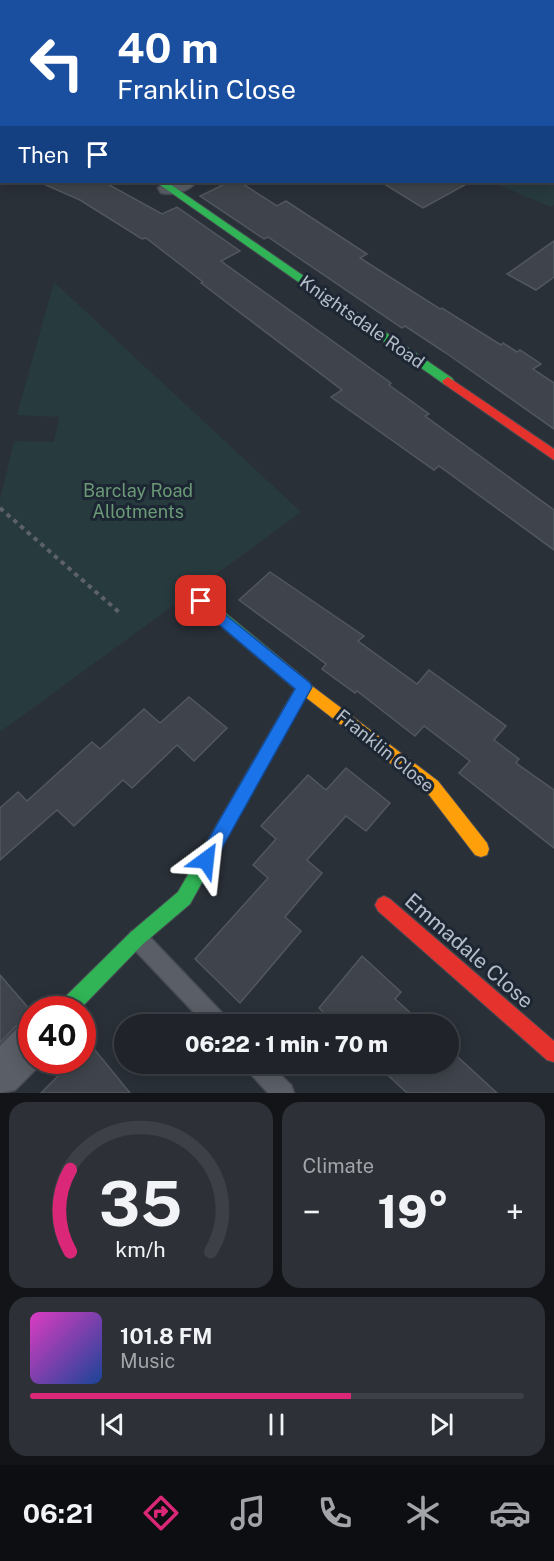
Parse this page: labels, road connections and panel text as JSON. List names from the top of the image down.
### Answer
{
  "streets": {
    "street": ["Knightsdale Road", "Franklin Close", "Emmadale Close"]
  },
  "parks": ["Barclay Road Allotments"],
  "page": {
    "turn": ["40 m", "Franklin Close"],
    "then": "Then",
    "limit": "40",
    "trip": "06:22 · 1 min · 70 m",
    "tile": "Climate",
    "heat": ["−", "19°", "+"],
    "song": ["101.8 FM", "Music"],
    "tabs": "06:21",
    "gauge": ["35", "km/h"]
  }
}
